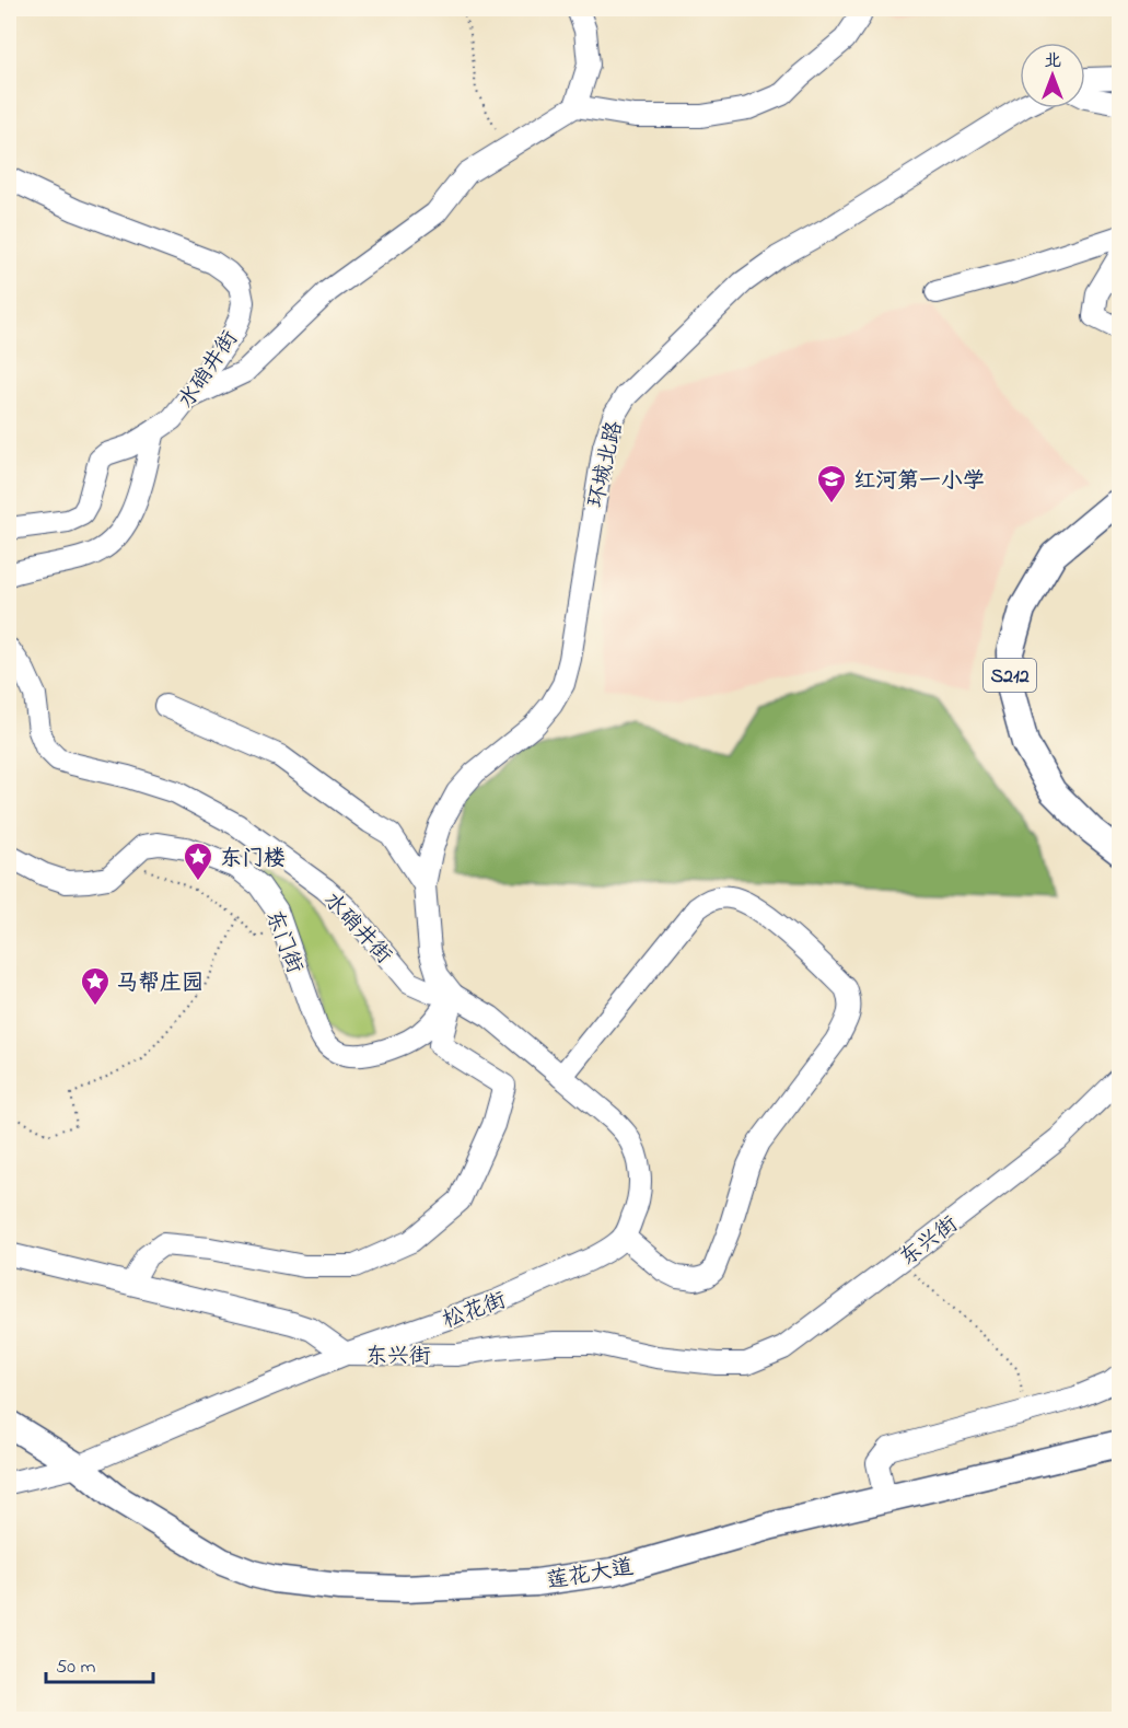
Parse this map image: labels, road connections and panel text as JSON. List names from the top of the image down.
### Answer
{
  "streets": {
    "main road": ["S212", "莲花大道"],
    "street": [
      "水硝井街",
      "环城北路",
      "东门街",
      "东兴街",
      "松花街"
    ]
  },
  "crossings": [
    ["水硝井街", "环城北路"],
    ["水硝井街", "东门街"],
    ["环城北路", "东门街"],
    ["东兴街", "松花街"],
    ["松花街", "莲花大道"]
  ],
  "places": {
    "school or university": ["红河第一小学"],
    "place": ["东门楼", "马帮庄园"]
  },
  "scale_bar": "50 m",
  "north": "top"
}
